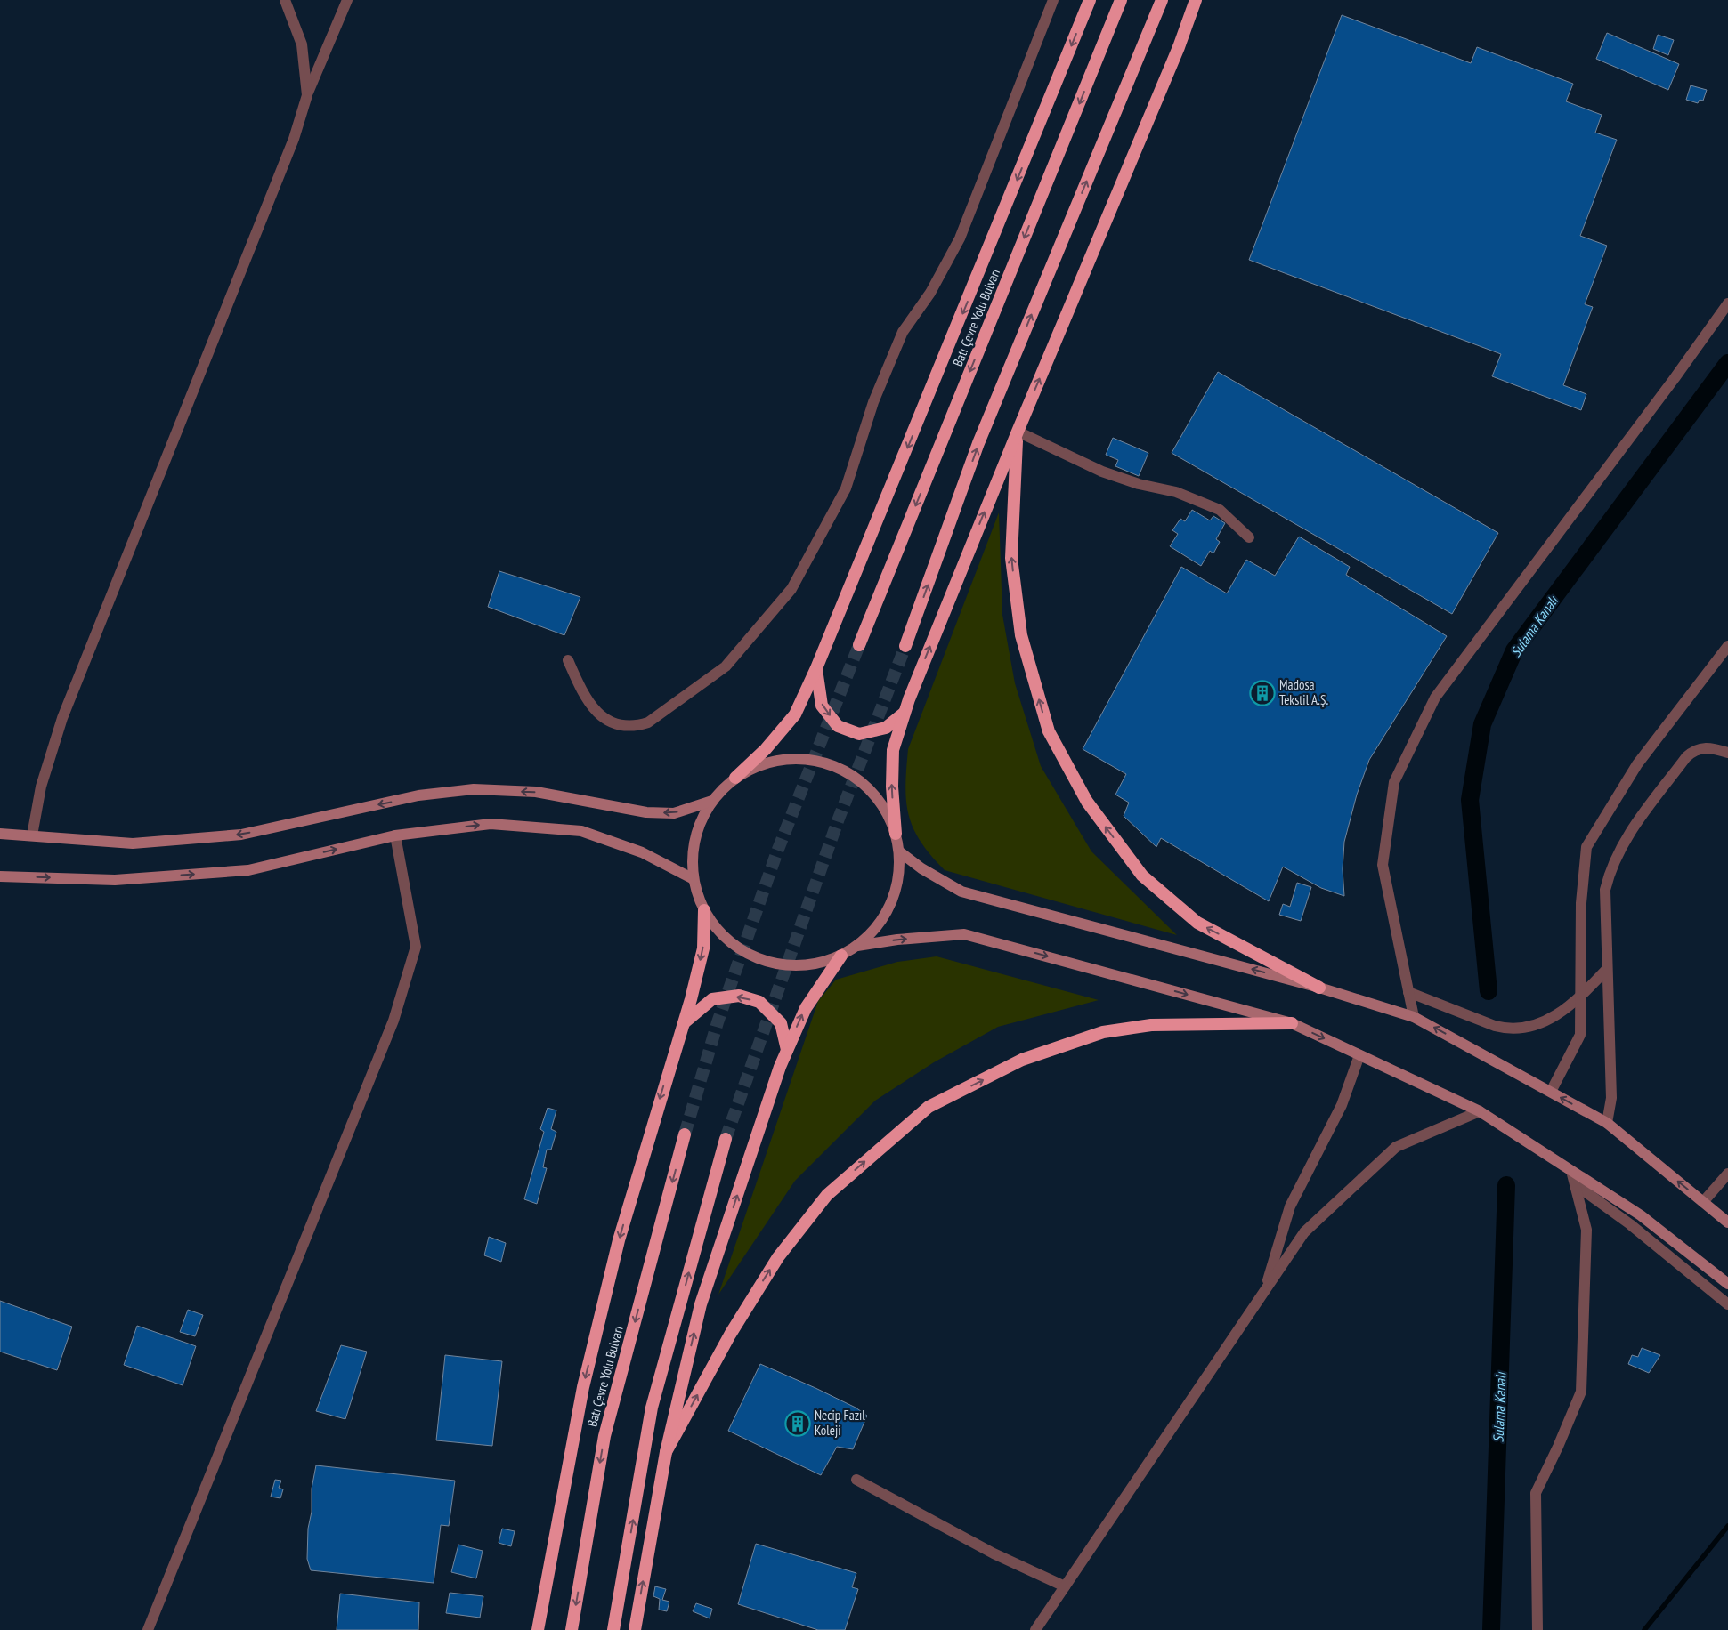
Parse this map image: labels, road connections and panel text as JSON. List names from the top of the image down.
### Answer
{
  "streets": {
    "highway": ["Batı Çevre Yolu Bulvarı"]
  },
  "water": ["Sulama Kanalı"],
  "places": {
    "building": ["Madosa Tekstil A.Ş.", "Necip Fazıl Koleji"]
  }
}
